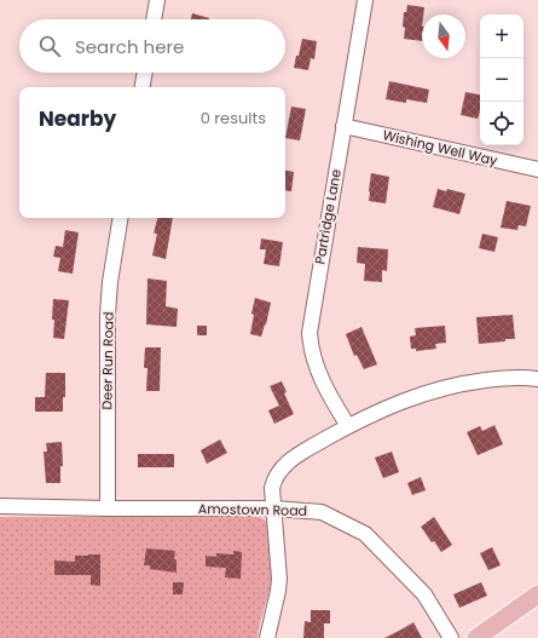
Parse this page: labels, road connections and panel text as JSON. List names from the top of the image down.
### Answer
{
  "streets": {
    "street": [
      "Wishing Well Way",
      "Partridge Lane",
      "Deer Run Road",
      "Amostown Road"
    ]
  },
  "crossings": [
    ["Wishing Well Way", "Partridge Lane"],
    ["Deer Run Road", "Amostown Road"]
  ],
  "north": "bottom",
  "page": {
    "map_buttons": ["+", "−"],
    "search": "Search here",
    "heading": ["Nearby", "0 results"]
  }
}
